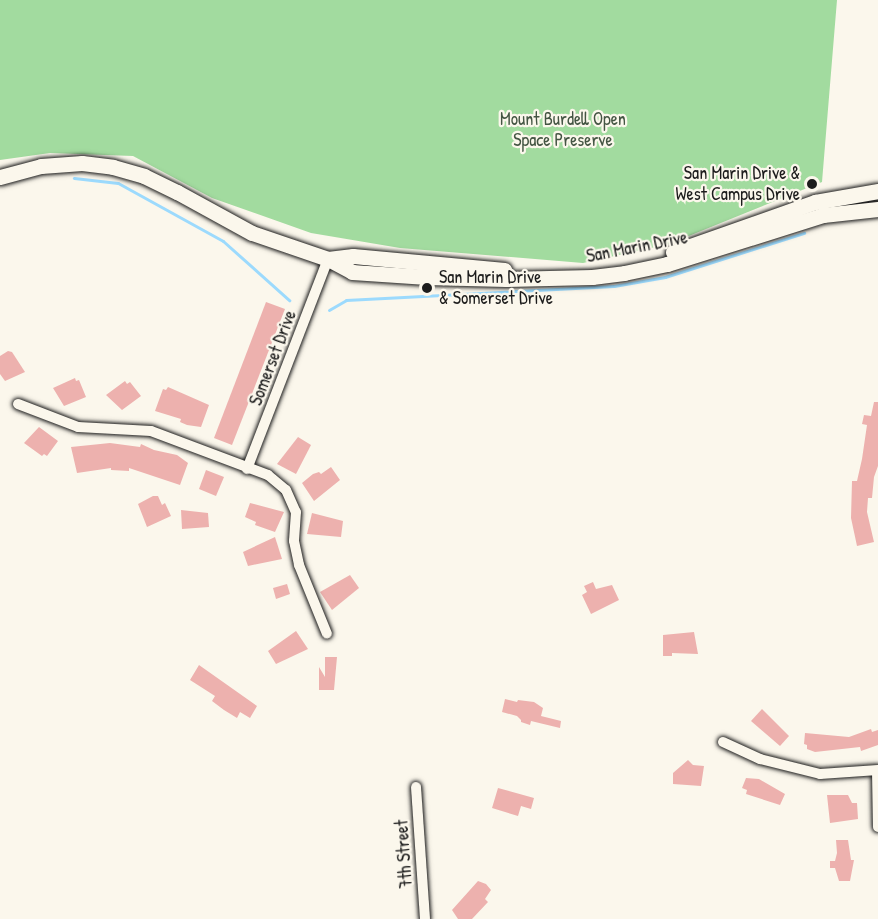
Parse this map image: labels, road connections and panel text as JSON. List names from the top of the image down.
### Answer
{
  "streets": {
    "main road": ["San Marin Drive"],
    "street": ["Somerset Drive", "7th Street"]
  },
  "crossings": [
    ["San Marin Drive", "Somerset Drive"]
  ],
  "parks": ["Mount Burdell Open Space Preserve"],
  "places": ["San Marin Drive & West Campus Drive", "San Marin Drive & Somerset Drive"]
}
